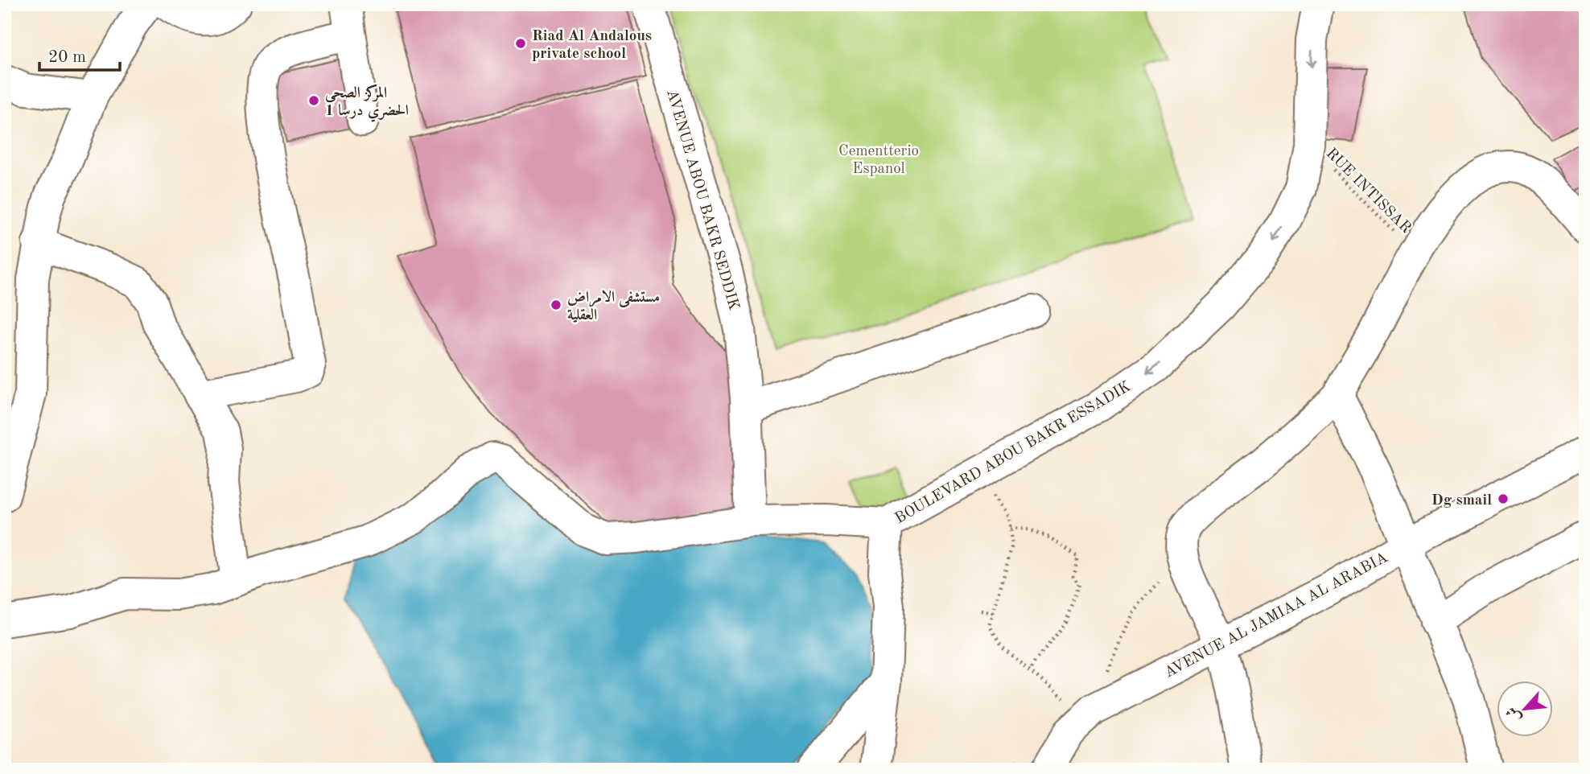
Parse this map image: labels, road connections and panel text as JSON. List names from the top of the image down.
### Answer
{
  "streets": {
    "street": ["AVENUE ABOU BAKR SEDDIK", "BOULEVARD ABOU BAKR ESSADIK", "AVENUE AL JAMIAA AL ARABIA"],
    "path": ["RUE INTISSAR"]
  },
  "crossings": [
    ["RUE INTISSAR", "BOULEVARD ABOU BAKR ESSADIK"]
  ],
  "parks": ["Cementterio Espanol"],
  "places": [
    "Riad Al Andalous private school",
    "المركز الصحي الحضري درسا 1",
    "مستشفى الامراض العقلية",
    "Dg smail"
  ],
  "scale_bar": "20 m",
  "north": "bottom left"
}
